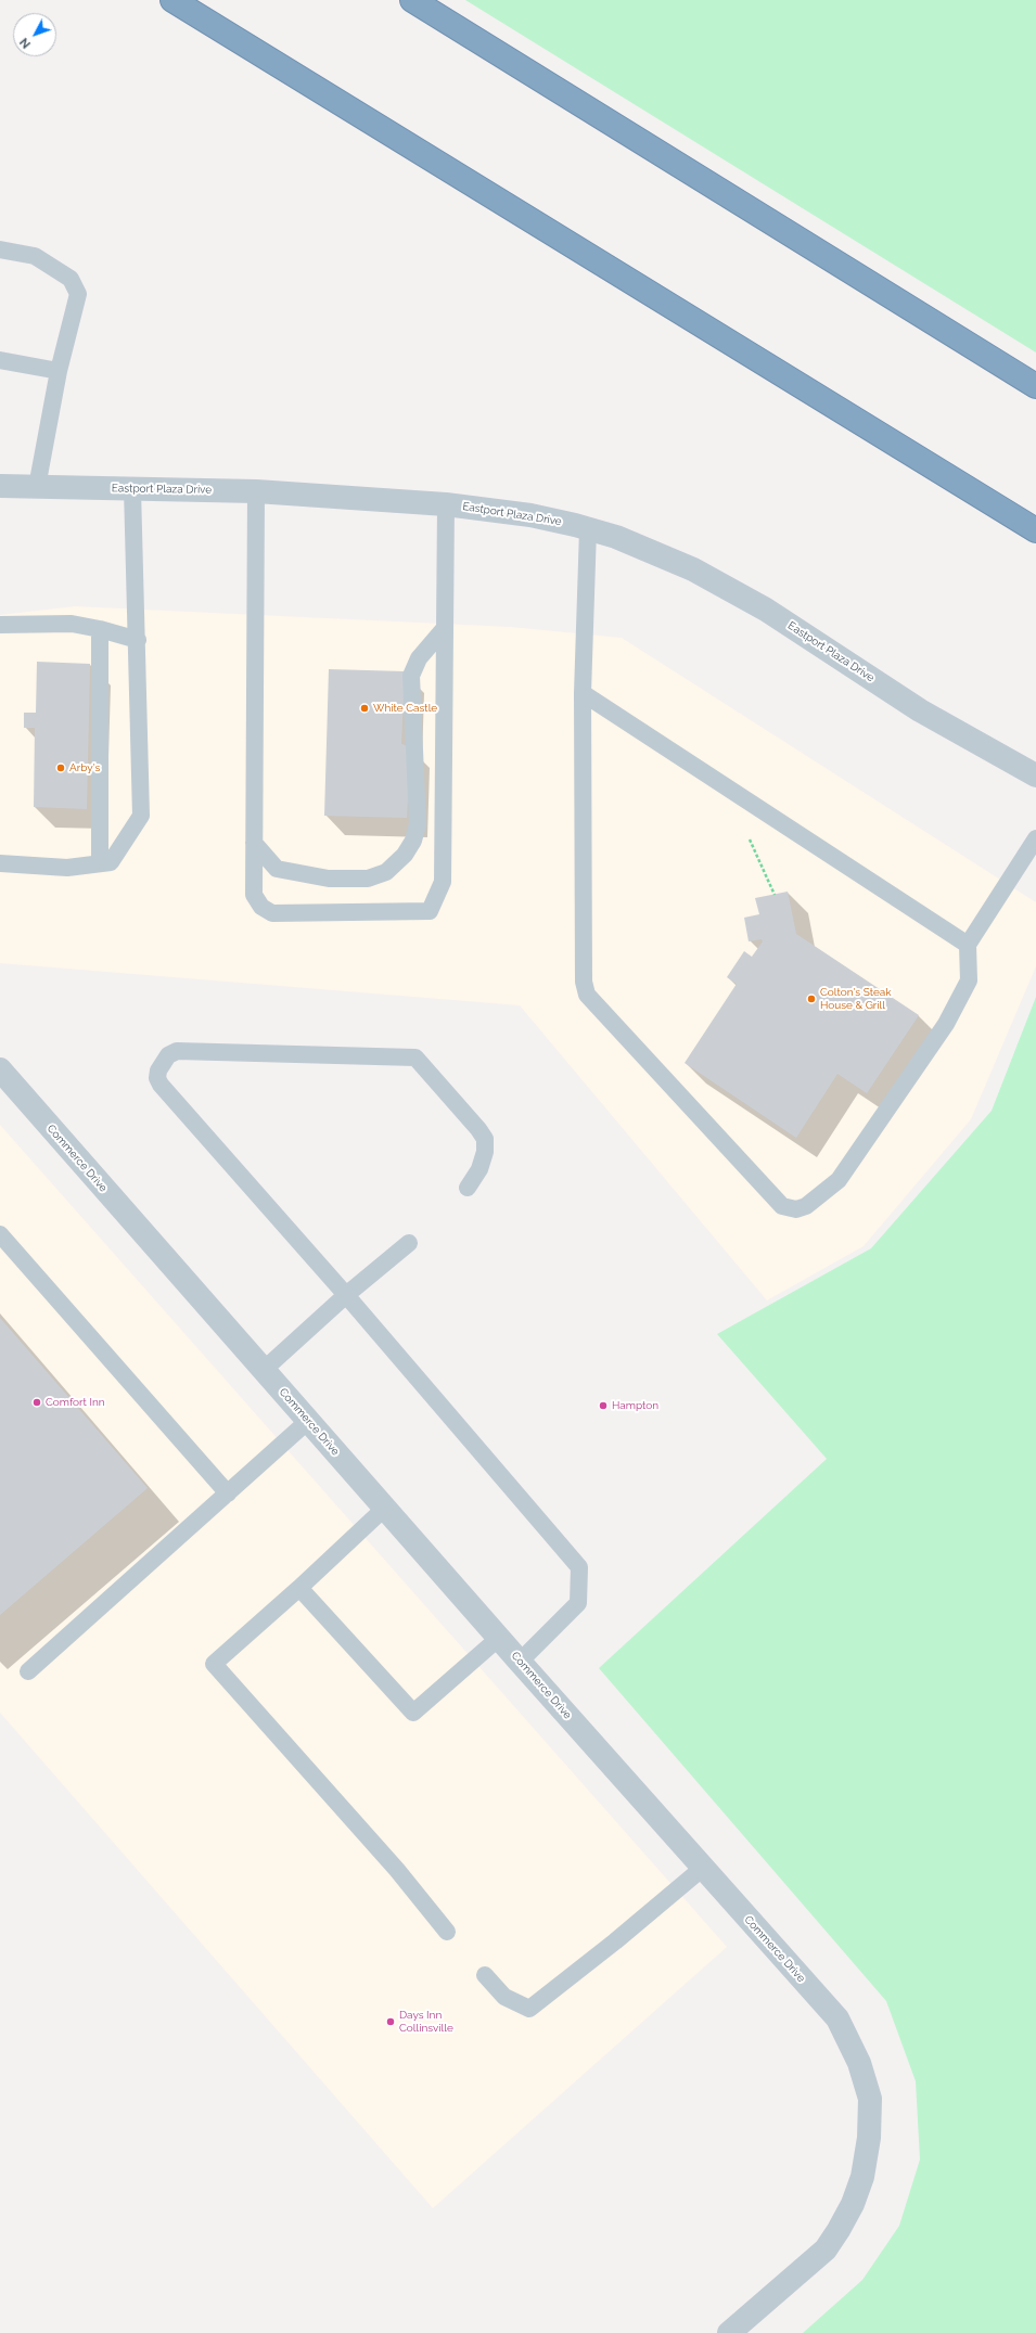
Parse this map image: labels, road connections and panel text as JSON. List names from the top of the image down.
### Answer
{
  "streets": {
    "street": ["Eastport Plaza Drive", "Commerce Drive"]
  },
  "places": [
    "White Castle",
    "Arby's",
    "Colton's Steak House & Grill",
    "Comfort Inn",
    "Hampton",
    "Days Inn Collinsville"
  ],
  "north": "bottom left"
}
